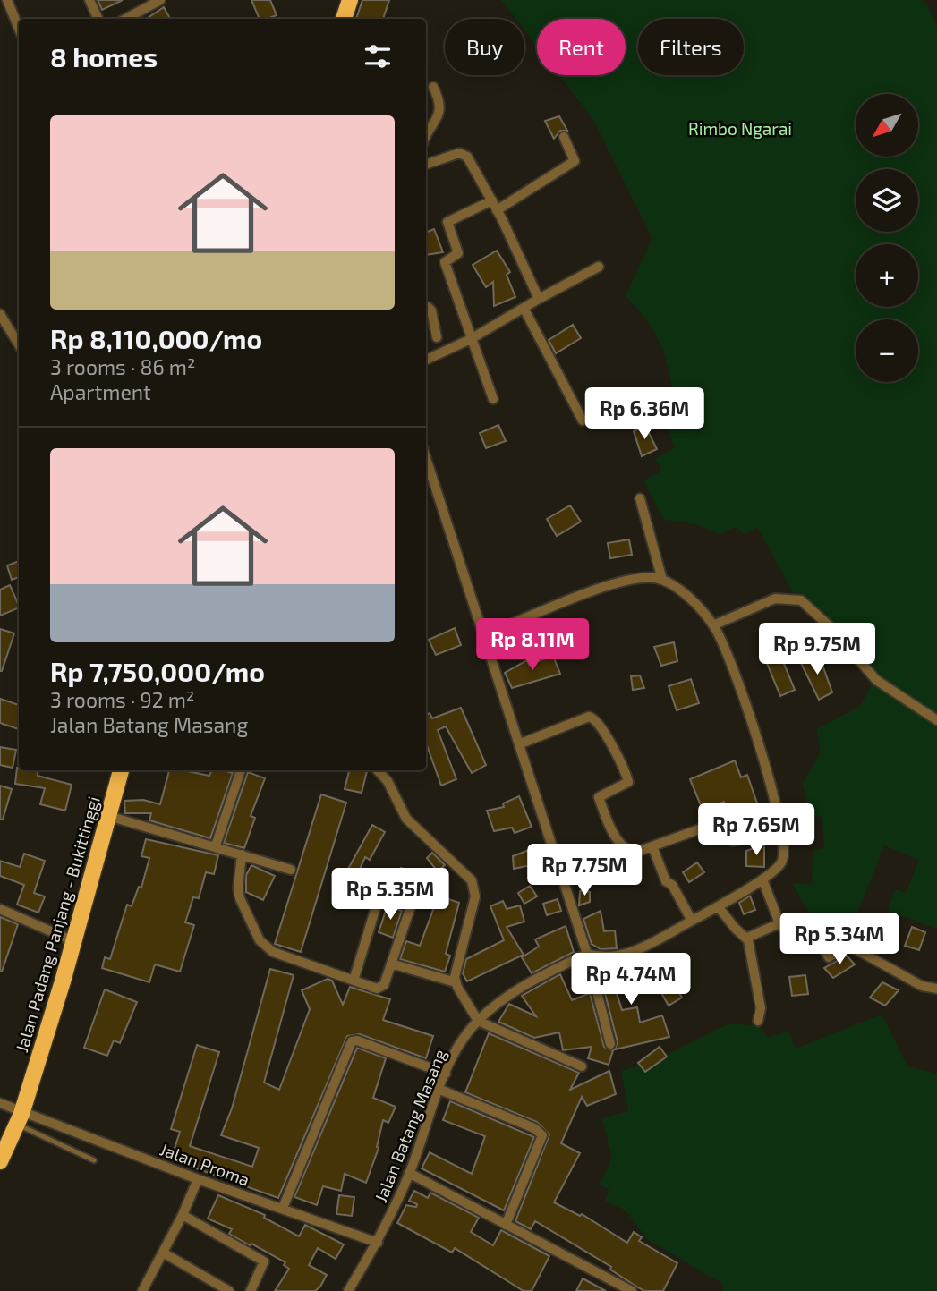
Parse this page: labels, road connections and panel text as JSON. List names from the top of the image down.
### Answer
{
  "streets": {
    "highway": ["Jalan Padang Panjang - Bukittinggi"],
    "street": ["Jalan Batang Masang", "Jalan Proma"]
  },
  "crossings": [
    ["Jalan Padang Panjang - Bukittinggi", "Jalan Proma"],
    ["Jalan Batang Masang", "Jalan Proma"]
  ],
  "parks": ["Rimbo Ngarai"],
  "north": "bottom left",
  "page": {
    "chip": ["Buy", "Rent", "Filters"],
    "heading": "8 homes",
    "map_buttons": ["+", "−"],
    "list": [
      {
        "name": "Rp 8,110,000/mo",
        "note": "3 rooms · 86 m² · Apartment"
      },
      {
        "name": "Rp 7,750,000/mo",
        "note": "3 rooms · 92 m² · Jalan Batang Masang"
      }
    ],
    "price": [
      "Rp 6.36M",
      "Rp 8.11M",
      "Rp 9.75M",
      "Rp 7.65M",
      "Rp 7.75M",
      "Rp 5.35M",
      "Rp 5.34M",
      "Rp 4.74M"
    ]
  }
}
